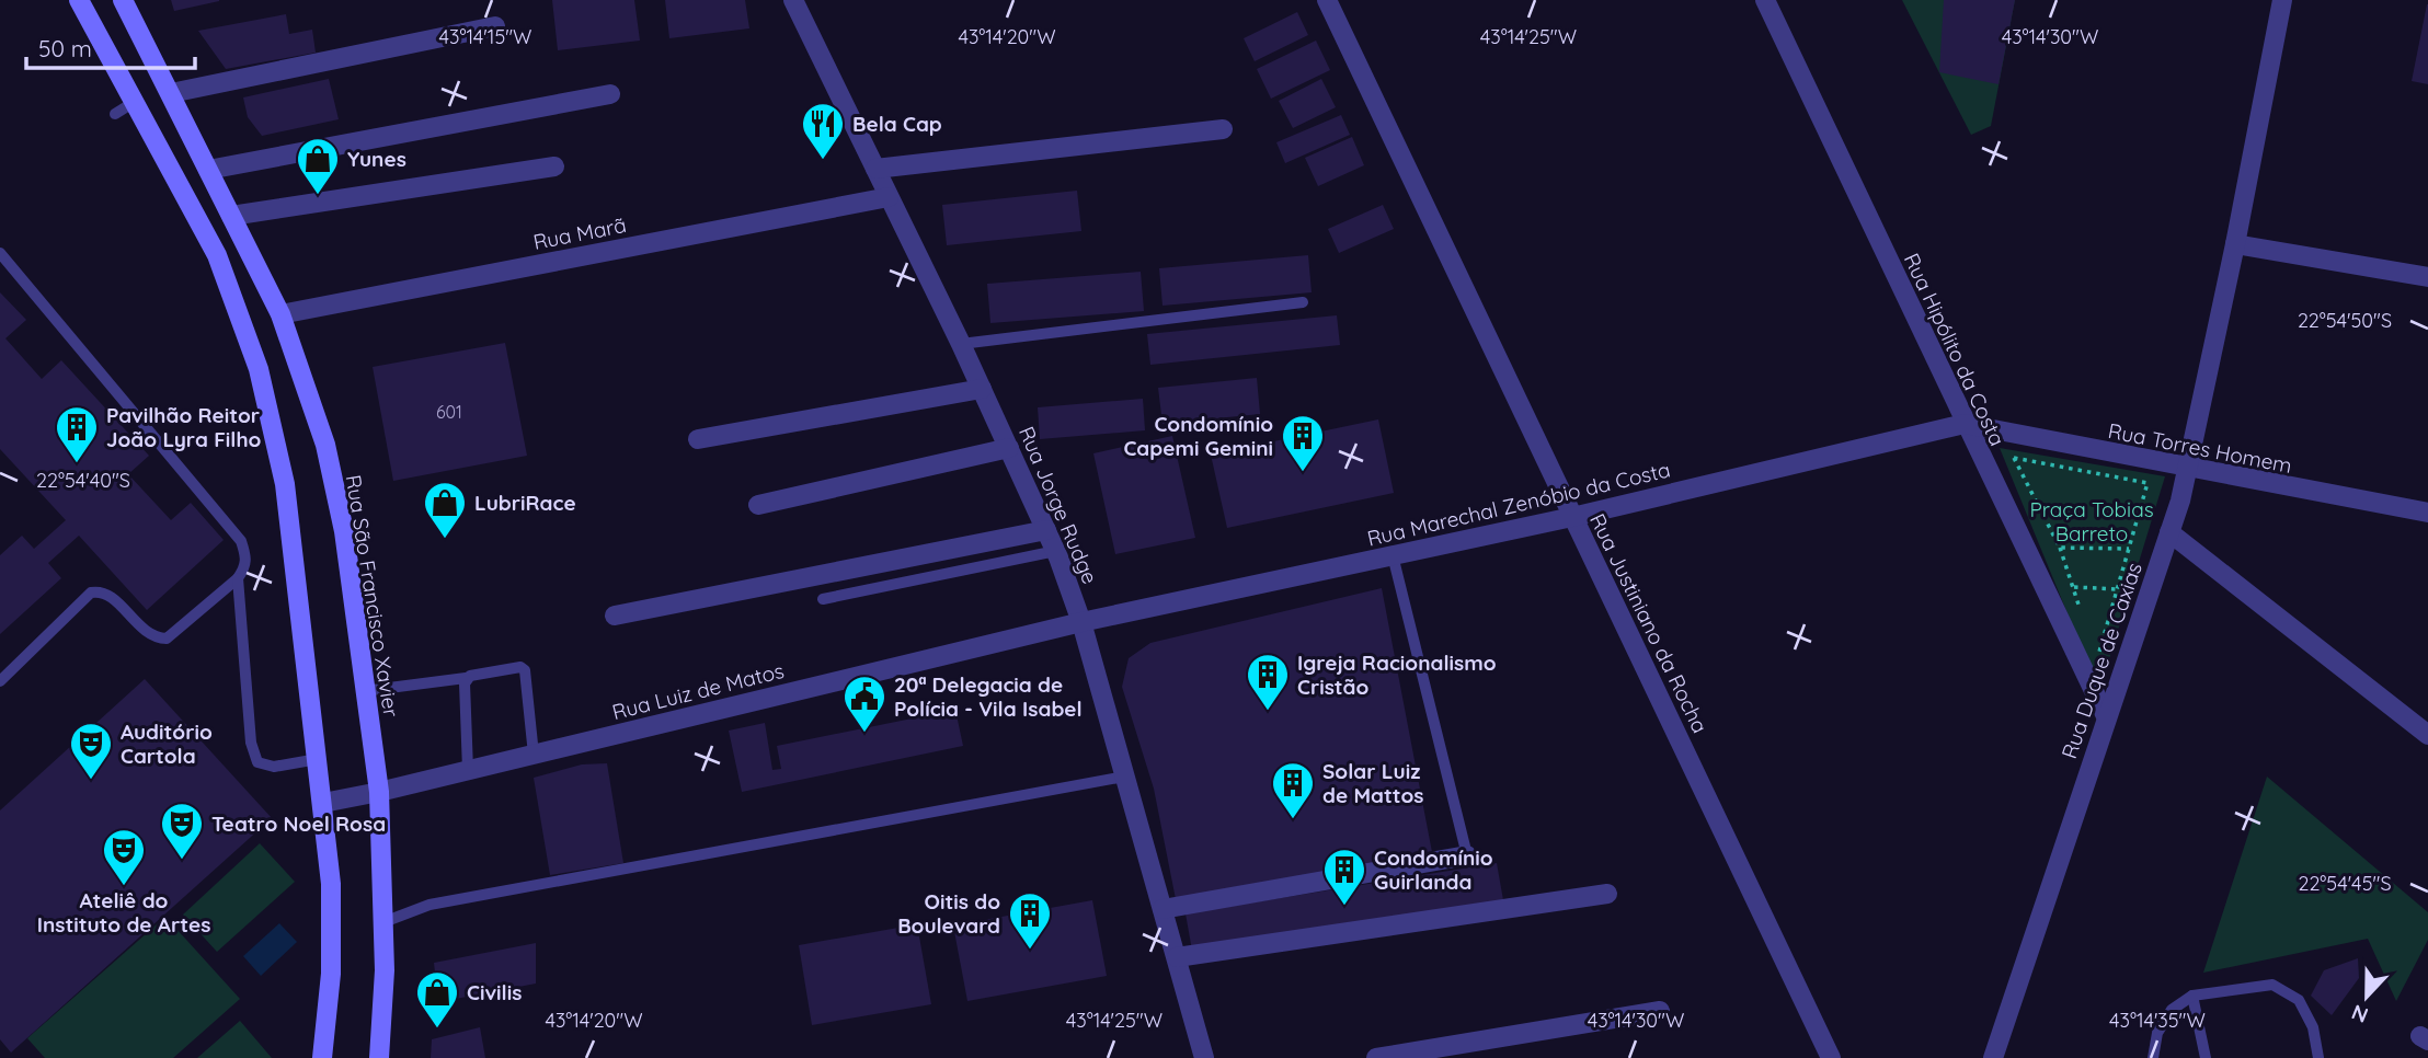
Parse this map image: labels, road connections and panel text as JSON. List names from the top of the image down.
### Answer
{
  "streets": {
    "main road": ["Rua São Francisco Xavier"],
    "street": [
      "Rua Marã",
      "Rua Hipólito da Costa",
      "Rua Torres Homem",
      "Rua Marechal Zenóbio da Costa",
      "Rua Jorge Rudge",
      "Rua Justiniano da Rocha",
      "Rua Duque de Caxias",
      "Rua Luiz de Matos"
    ]
  },
  "crossings": [
    ["Rua Marã", "Rua Jorge Rudge"],
    ["Rua Marã", "Rua São Francisco Xavier"],
    ["Rua Hipólito da Costa", "Rua Torres Homem"],
    ["Rua Hipólito da Costa", "Rua Marechal Zenóbio da Costa"],
    ["Rua Hipólito da Costa", "Rua Duque de Caxias"],
    ["Rua Torres Homem", "Rua Marechal Zenóbio da Costa"],
    ["Rua Torres Homem", "Rua Duque de Caxias"],
    ["Rua Marechal Zenóbio da Costa", "Rua Jorge Rudge"],
    ["Rua Marechal Zenóbio da Costa", "Rua Justiniano da Rocha"],
    ["Rua Marechal Zenóbio da Costa", "Rua Luiz de Matos"],
    ["Rua Jorge Rudge", "Rua Luiz de Matos"],
    ["Rua São Francisco Xavier", "Rua Luiz de Matos"]
  ],
  "parks": ["Praça Tobias Barreto"],
  "places": {
    "restaurant": ["Bela Cap"],
    "shop": ["Yunes", "LubriRace", "Civilis"],
    "building": [
      "Pavilhão Reitor João Lyra Filho",
      "Condomínio Capemi Gemini",
      "Igreja Racionalismo Cristão",
      "Solar Luiz de Mattos",
      "Condomínio Guirlanda",
      "Oitis do Boulevard"
    ],
    "public building": ["20ª Delegacia de Polícia - Vila Isabel"],
    "theatre": ["Auditório Cartola", "Teatro Noel Rosa", "Ateliê do Instituto de Artes"]
  },
  "house_numbers": ["601"],
  "scale_bar": "50 m",
  "north": "bottom",
  "coordinates": [
    "43°14'15\"W",
    "43°14'20\"W",
    "43°14'25\"W",
    "43°14'30\"W",
    "22°54'50\"S",
    "22°54'40\"S",
    "22°54'45\"S",
    "43°14'35\"W"
  ]
}
